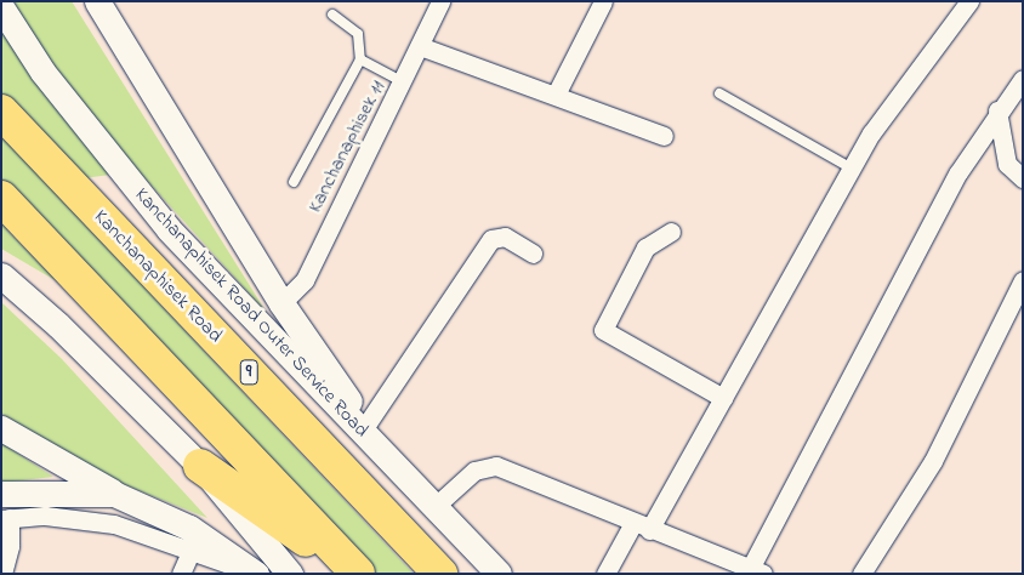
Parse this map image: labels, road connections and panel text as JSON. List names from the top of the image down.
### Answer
{
  "streets": {
    "highway": ["Kanchanaphisek Road", "9"],
    "main road": ["Kanchanaphisek Road Outer Service Road"],
    "street": ["Kanchanaphisek 11"]
  }
}
